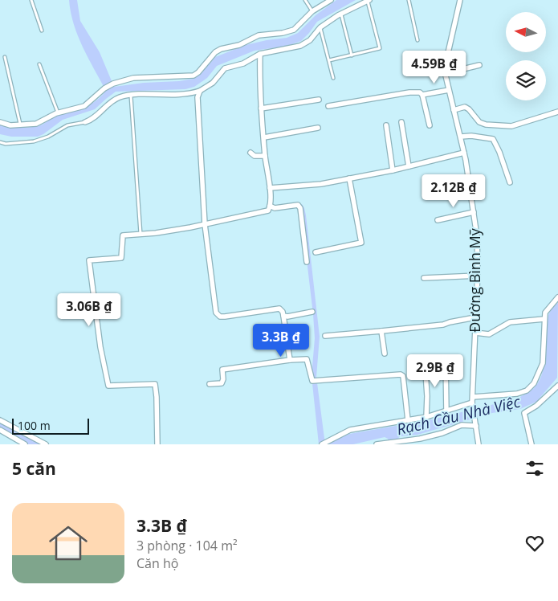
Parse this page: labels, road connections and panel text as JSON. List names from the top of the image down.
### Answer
{
  "streets": {
    "street": ["Đường Bình Mỹ"]
  },
  "water": ["Rạch Cầu Nhà Việc"],
  "scale_bar": "100 m",
  "north": "left",
  "page": {
    "price": [
      "4.59B ₫",
      "2.12B ₫",
      "3.06B ₫",
      "3.3B ₫",
      "2.9B ₫"
    ],
    "scale": "100 m",
    "heading": "5 căn",
    "list": [
      {
        "name": "3.3B ₫",
        "note": "3 phòng · 104 m² · Căn hộ"
      }
    ]
  }
}
